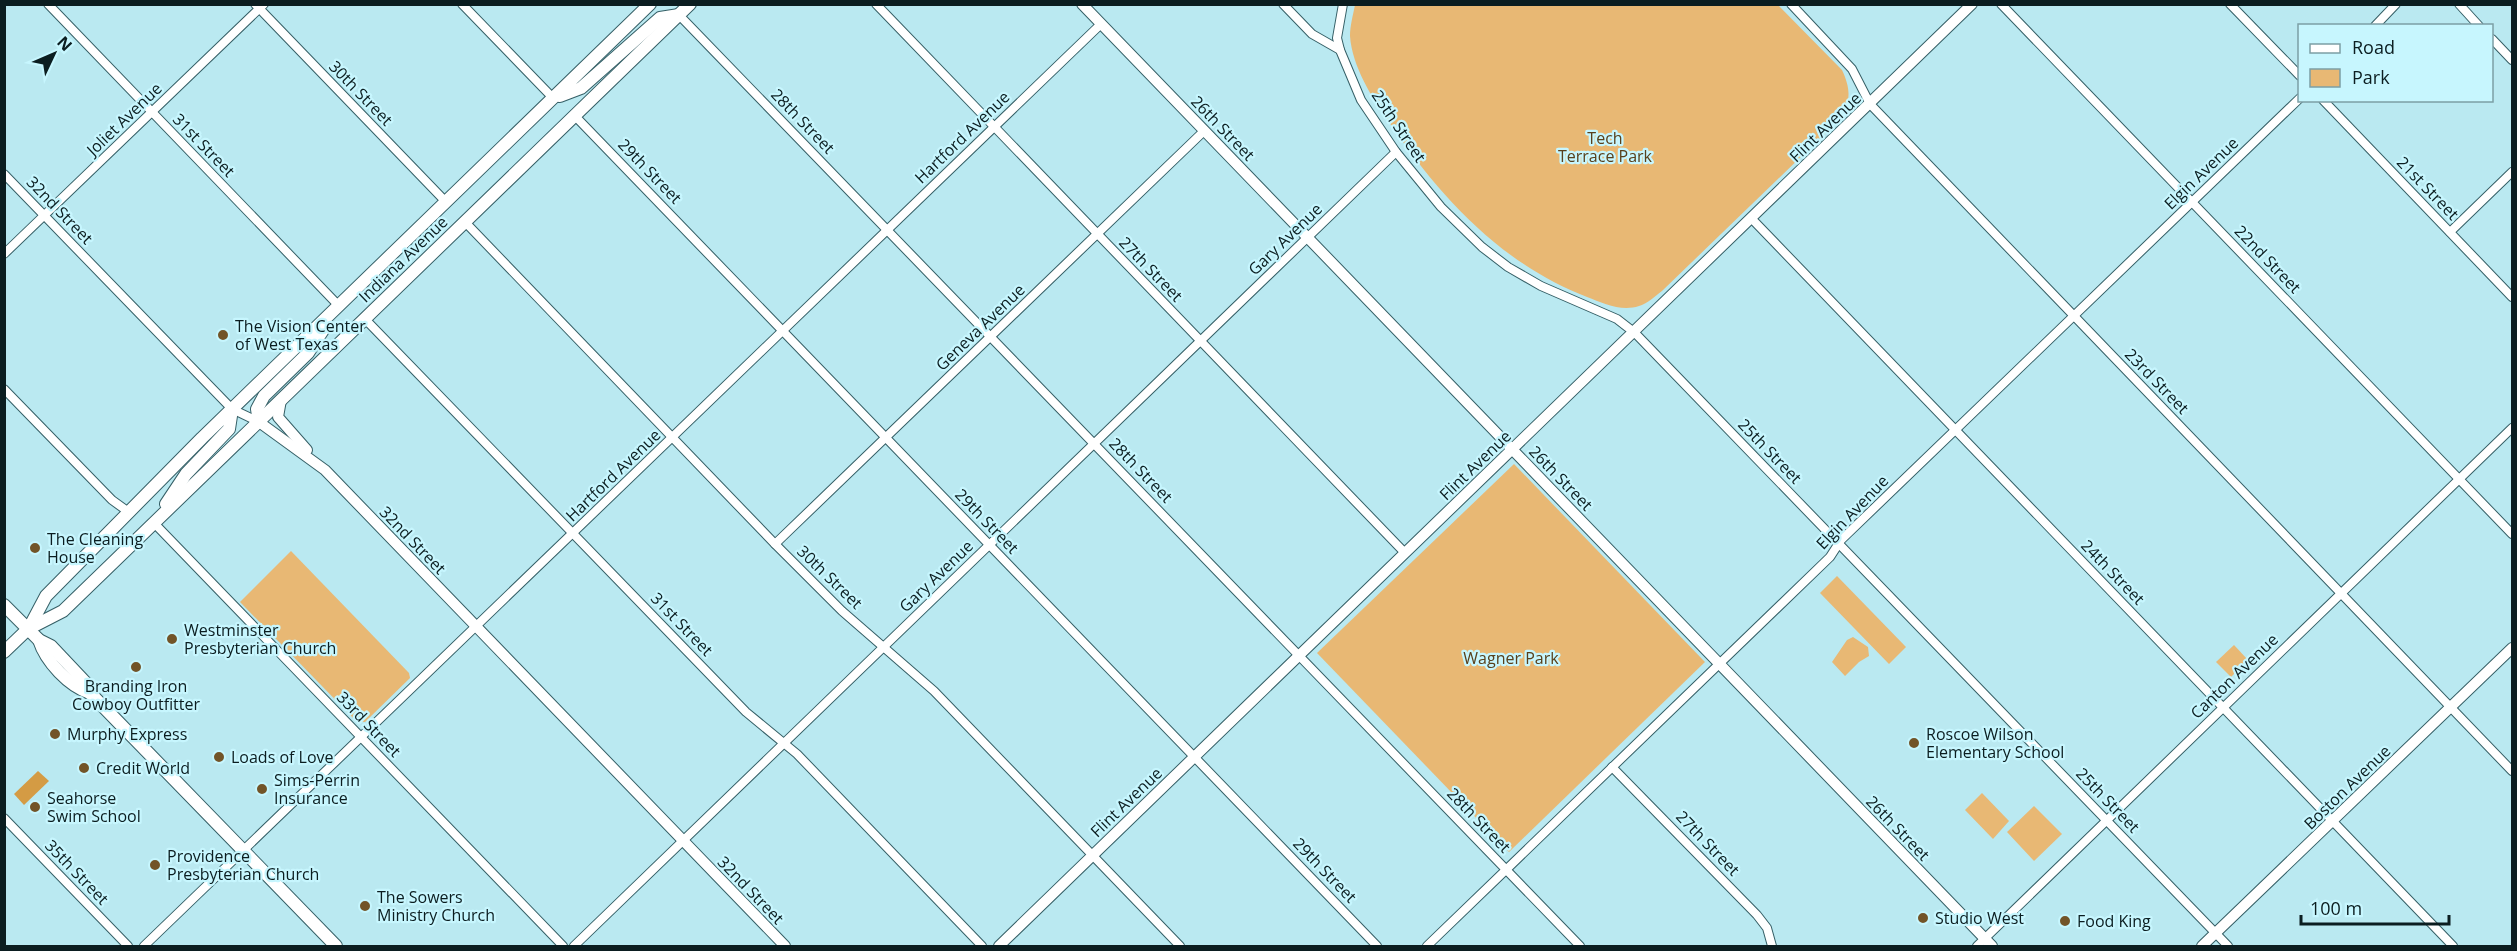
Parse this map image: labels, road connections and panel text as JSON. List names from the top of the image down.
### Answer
{
  "streets": {
    "main road": ["Indiana Avenue"],
    "street": [
      "30th Street",
      "Joliet Avenue",
      "28th Street",
      "25th Street",
      "Flint Avenue",
      "26th Street",
      "Hartford Avenue",
      "31st Street",
      "29th Street",
      "Elgin Avenue",
      "21st Street",
      "32nd Street",
      "Gary Avenue",
      "22nd Street",
      "27th Street",
      "Geneva Avenue",
      "23rd Street",
      "24th Street",
      "Canton Avenue",
      "33rd Street",
      "Boston Avenue",
      "35th Street"
    ]
  },
  "crossings": [
    ["30th Street", "Joliet Avenue"],
    ["30th Street", "Flint Avenue"],
    ["30th Street", "Hartford Avenue"],
    ["30th Street", "Gary Avenue"],
    ["30th Street", "Indiana Avenue"],
    ["30th Street", "Geneva Avenue"],
    ["Joliet Avenue", "31st Street"],
    ["Joliet Avenue", "32nd Street"],
    ["28th Street", "Flint Avenue"],
    ["28th Street", "Hartford Avenue"],
    ["28th Street", "Elgin Avenue"],
    ["28th Street", "Gary Avenue"],
    ["28th Street", "Indiana Avenue"],
    ["28th Street", "Geneva Avenue"],
    ["25th Street", "Flint Avenue"],
    ["25th Street", "Elgin Avenue"],
    ["25th Street", "Gary Avenue"],
    ["25th Street", "Canton Avenue"],
    ["25th Street", "Boston Avenue"],
    ["Flint Avenue", "26th Street"],
    ["Flint Avenue", "29th Street"],
    ["Flint Avenue", "27th Street"],
    ["Flint Avenue", "23rd Street"],
    ["Flint Avenue", "24th Street"],
    ["26th Street", "Hartford Avenue"],
    ["26th Street", "Elgin Avenue"],
    ["26th Street", "Gary Avenue"],
    ["26th Street", "Geneva Avenue"],
    ["26th Street", "Canton Avenue"],
    ["Hartford Avenue", "31st Street"],
    ["Hartford Avenue", "29th Street"],
    ["Hartford Avenue", "32nd Street"],
    ["Hartford Avenue", "27th Street"],
    ["Hartford Avenue", "33rd Street"],
    ["31st Street", "Gary Avenue"],
    ["31st Street", "Indiana Avenue"],
    ["29th Street", "Gary Avenue"],
    ["29th Street", "Indiana Avenue"],
    ["29th Street", "Geneva Avenue"],
    ["Elgin Avenue", "22nd Street"],
    ["Elgin Avenue", "27th Street"],
    ["Elgin Avenue", "23rd Street"],
    ["Elgin Avenue", "24th Street"],
    ["32nd Street", "Gary Avenue"],
    ["32nd Street", "Indiana Avenue"],
    ["Gary Avenue", "27th Street"],
    ["Indiana Avenue", "33rd Street"],
    ["22nd Street", "Canton Avenue"],
    ["27th Street", "Geneva Avenue"],
    ["23rd Street", "Canton Avenue"],
    ["23rd Street", "Boston Avenue"],
    ["24th Street", "Canton Avenue"],
    ["24th Street", "Boston Avenue"]
  ],
  "parks": ["Tech Terrace Park", "Wagner Park"],
  "places": [
    "The Vision Center of West Texas",
    "The Cleaning House",
    "Westminster Presbyterian Church",
    "Branding Iron Cowboy Outfitter",
    "Murphy Express",
    "Roscoe Wilson Elementary School",
    "Loads of Love",
    "Credit World",
    "Sims-Perrin Insurance",
    "Seahorse Swim School",
    "Providence Presbyterian Church",
    "The Sowers Ministry Church",
    "Studio West",
    "Food King"
  ],
  "legend": ["Road", "Park"],
  "scale_bar": "100 m",
  "north": "top right"
}
